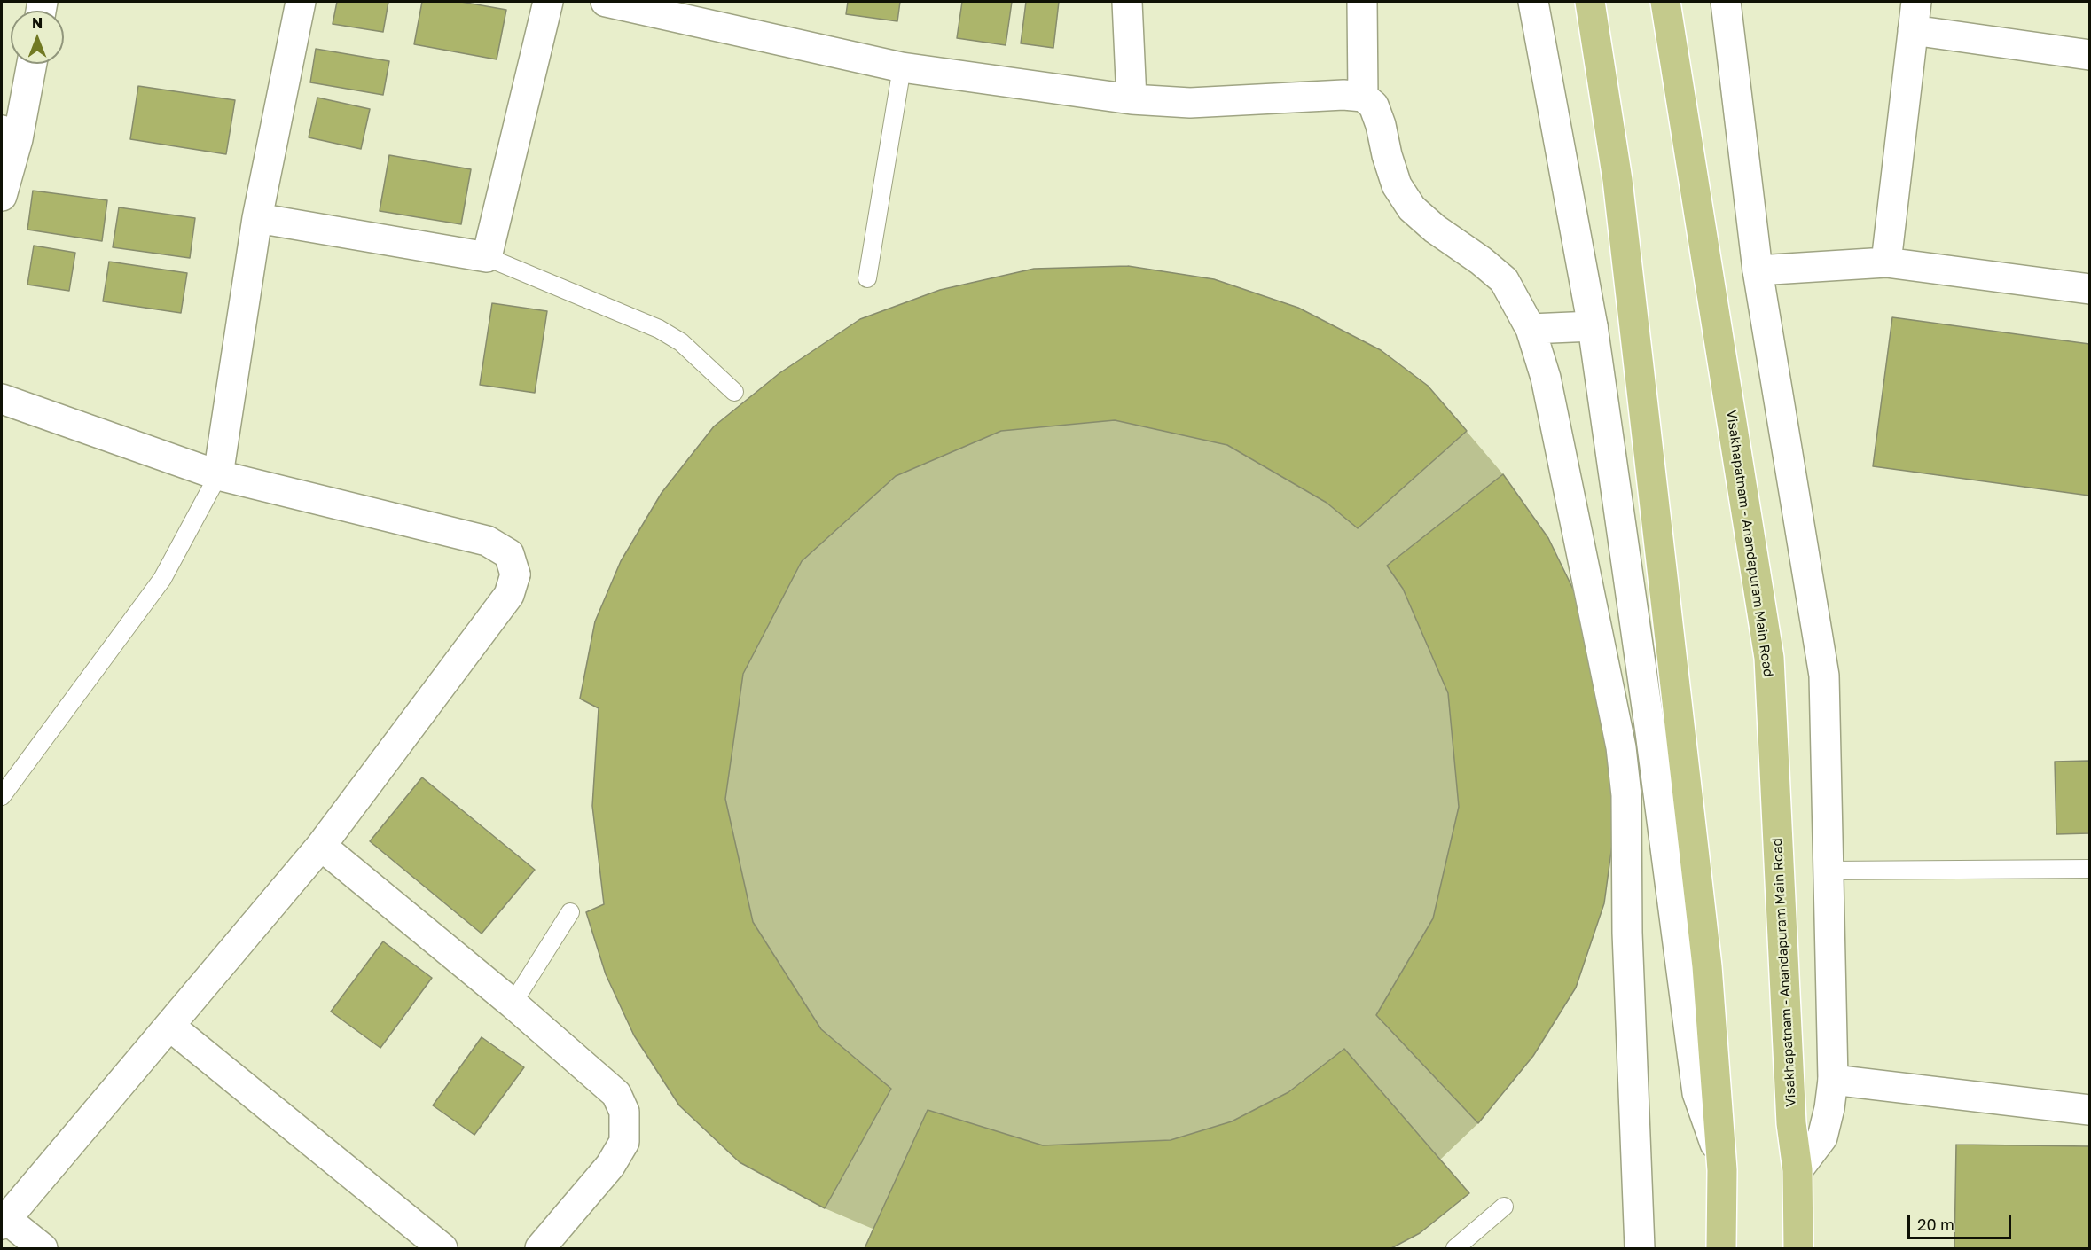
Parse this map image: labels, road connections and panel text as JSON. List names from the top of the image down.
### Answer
{
  "streets": {
    "main road": ["Visakhapatnam - Anandapuram Main Road"]
  },
  "scale_bar": "20 m",
  "north": "top"
}
